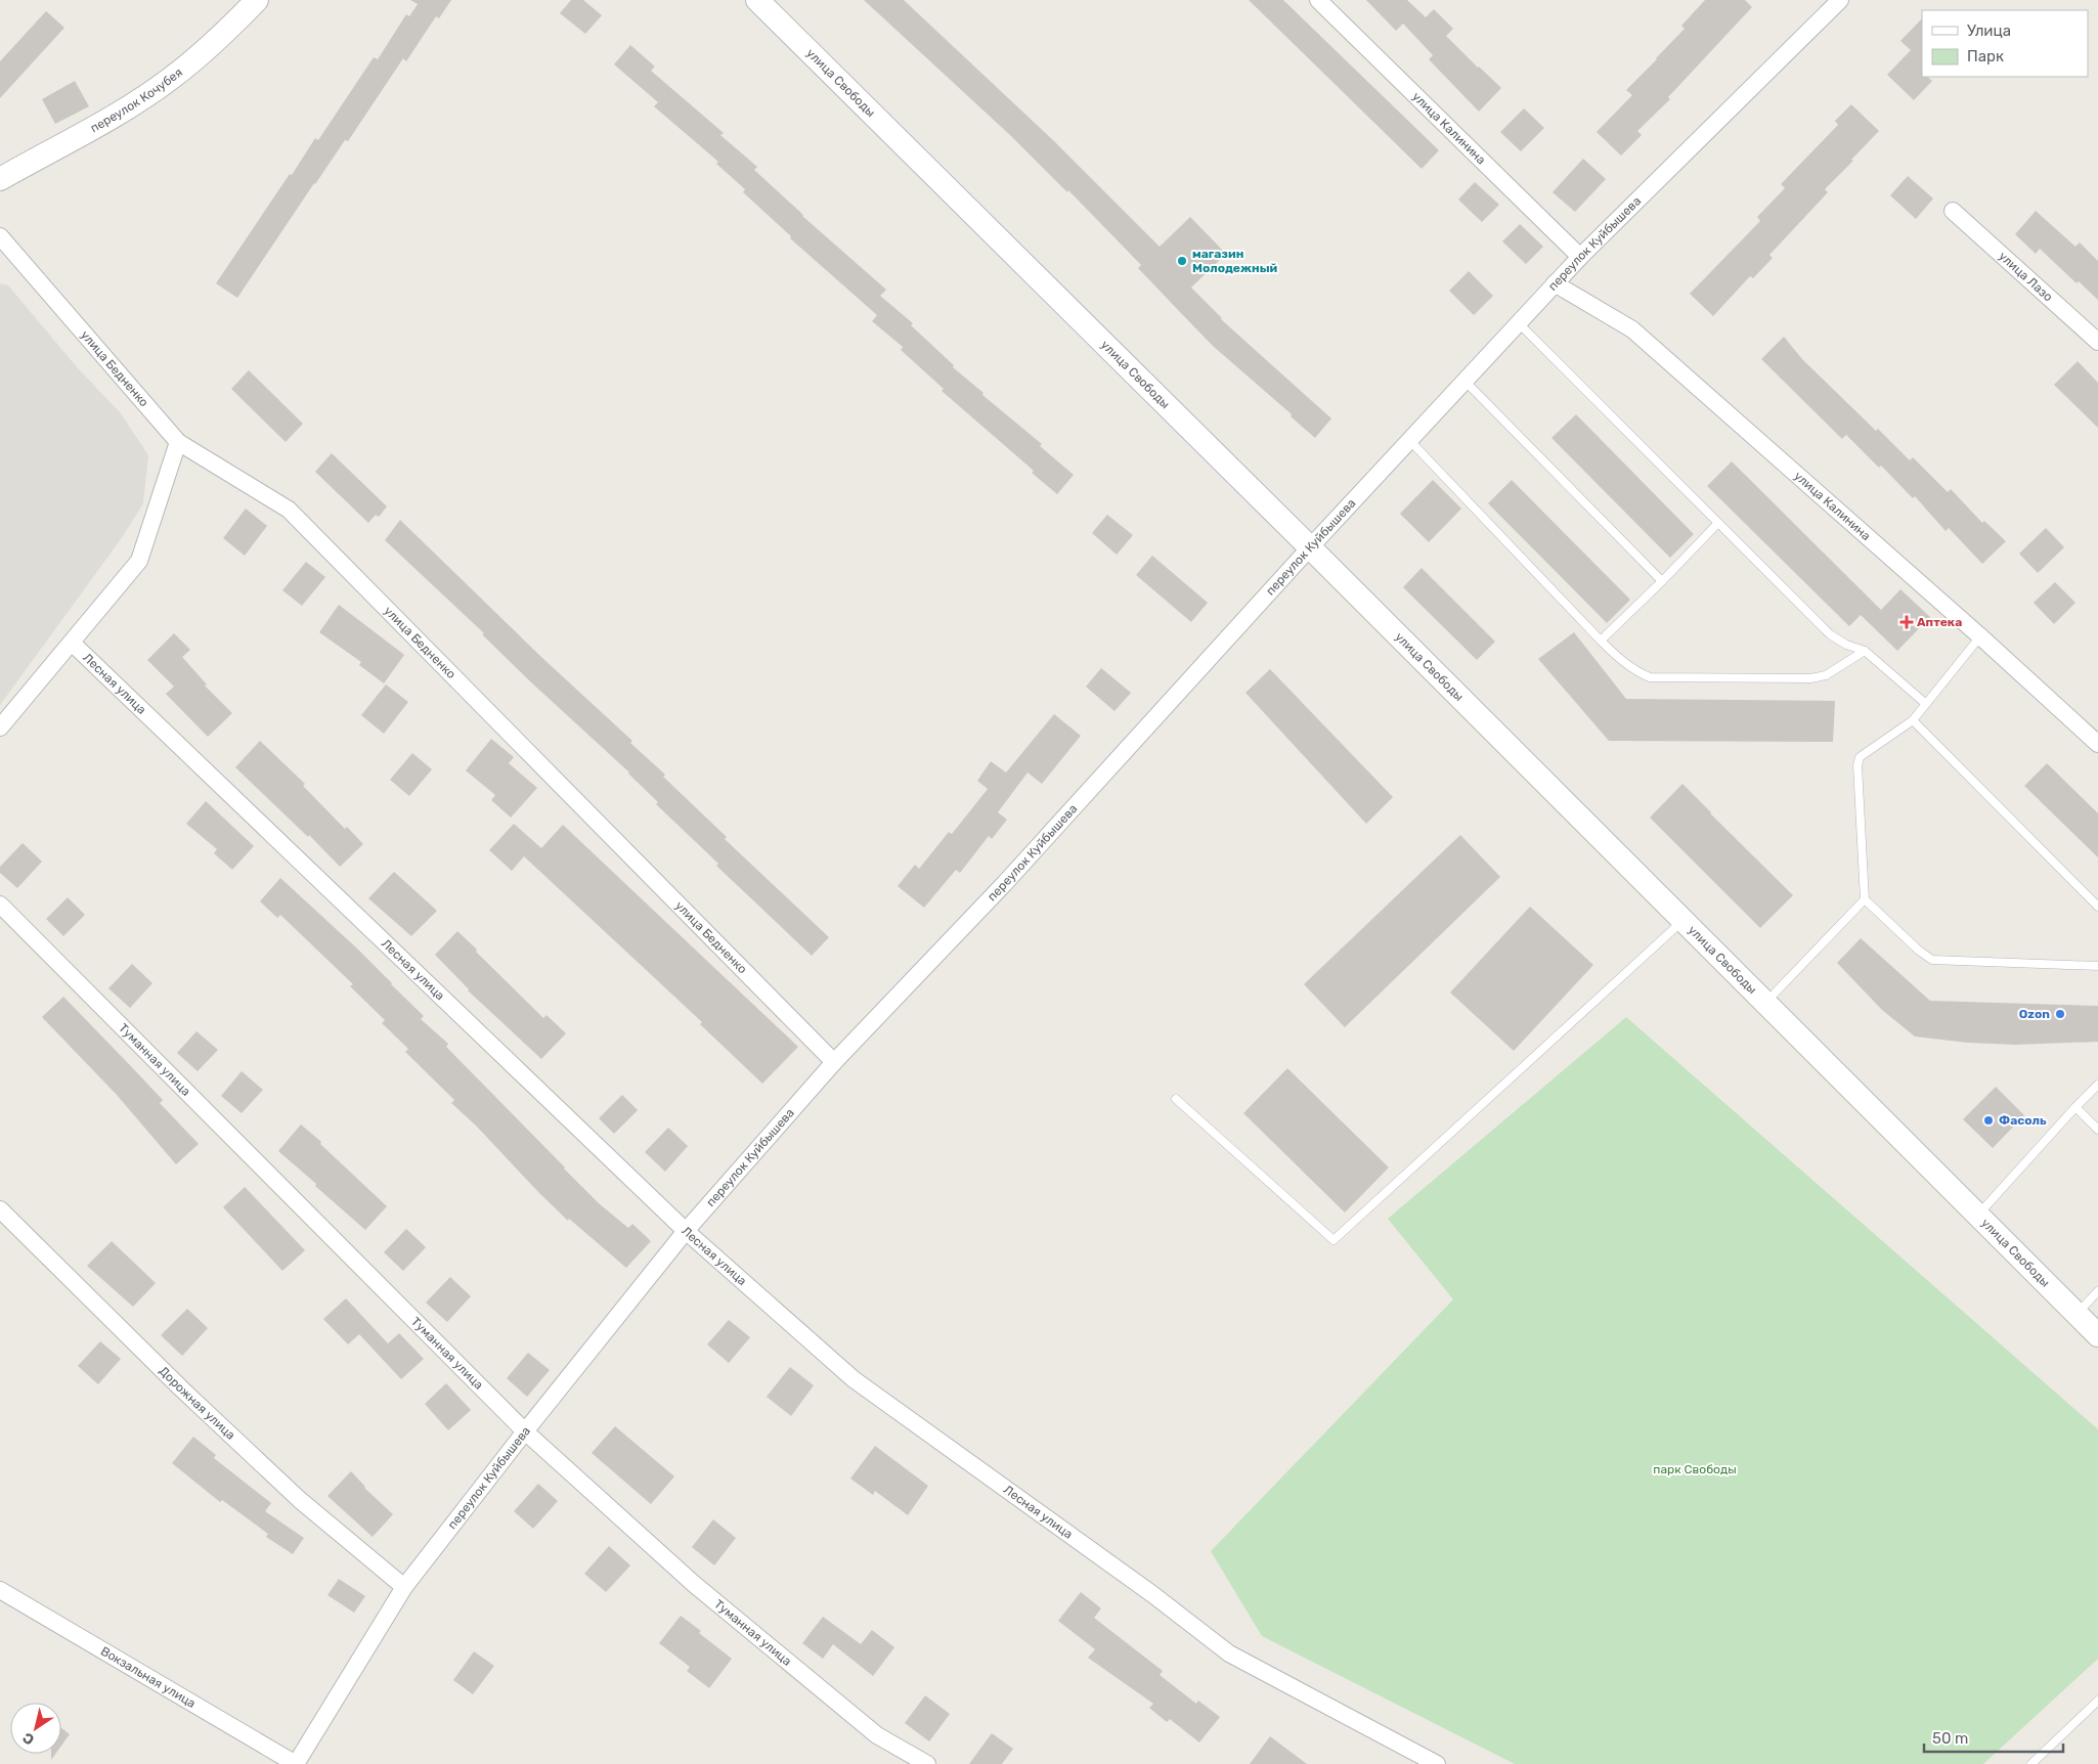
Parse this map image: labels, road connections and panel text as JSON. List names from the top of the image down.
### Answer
{
  "streets": {
    "main road": ["улица Свободы", "переулок Кочубея"],
    "street": [
      "улица Калинина",
      "переулок Куйбышева",
      "улица Лазо",
      "улица Бедненко",
      "Лесная улица",
      "Туманная улица",
      "Дорожная улица",
      "Вокзальная улица"
    ]
  },
  "crossings": [
    ["улица Свободы", "переулок Куйбышева"],
    ["улица Калинина", "переулок Куйбышева"],
    ["переулок Куйбышева", "улица Бедненко"],
    ["переулок Куйбышева", "Лесная улица"],
    ["переулок Куйбышева", "Туманная улица"],
    ["переулок Куйбышева", "Дорожная улица"],
    ["переулок Куйбышева", "Вокзальная улица"]
  ],
  "parks": ["парк Свободы"],
  "places": {
    "other": ["магазин Молодежный", "Ozon", "Фасоль"],
    "health": ["Аптека"]
  },
  "legend": ["Улица", "Парк"],
  "scale_bar": "50 m",
  "north": "bottom left"
}
